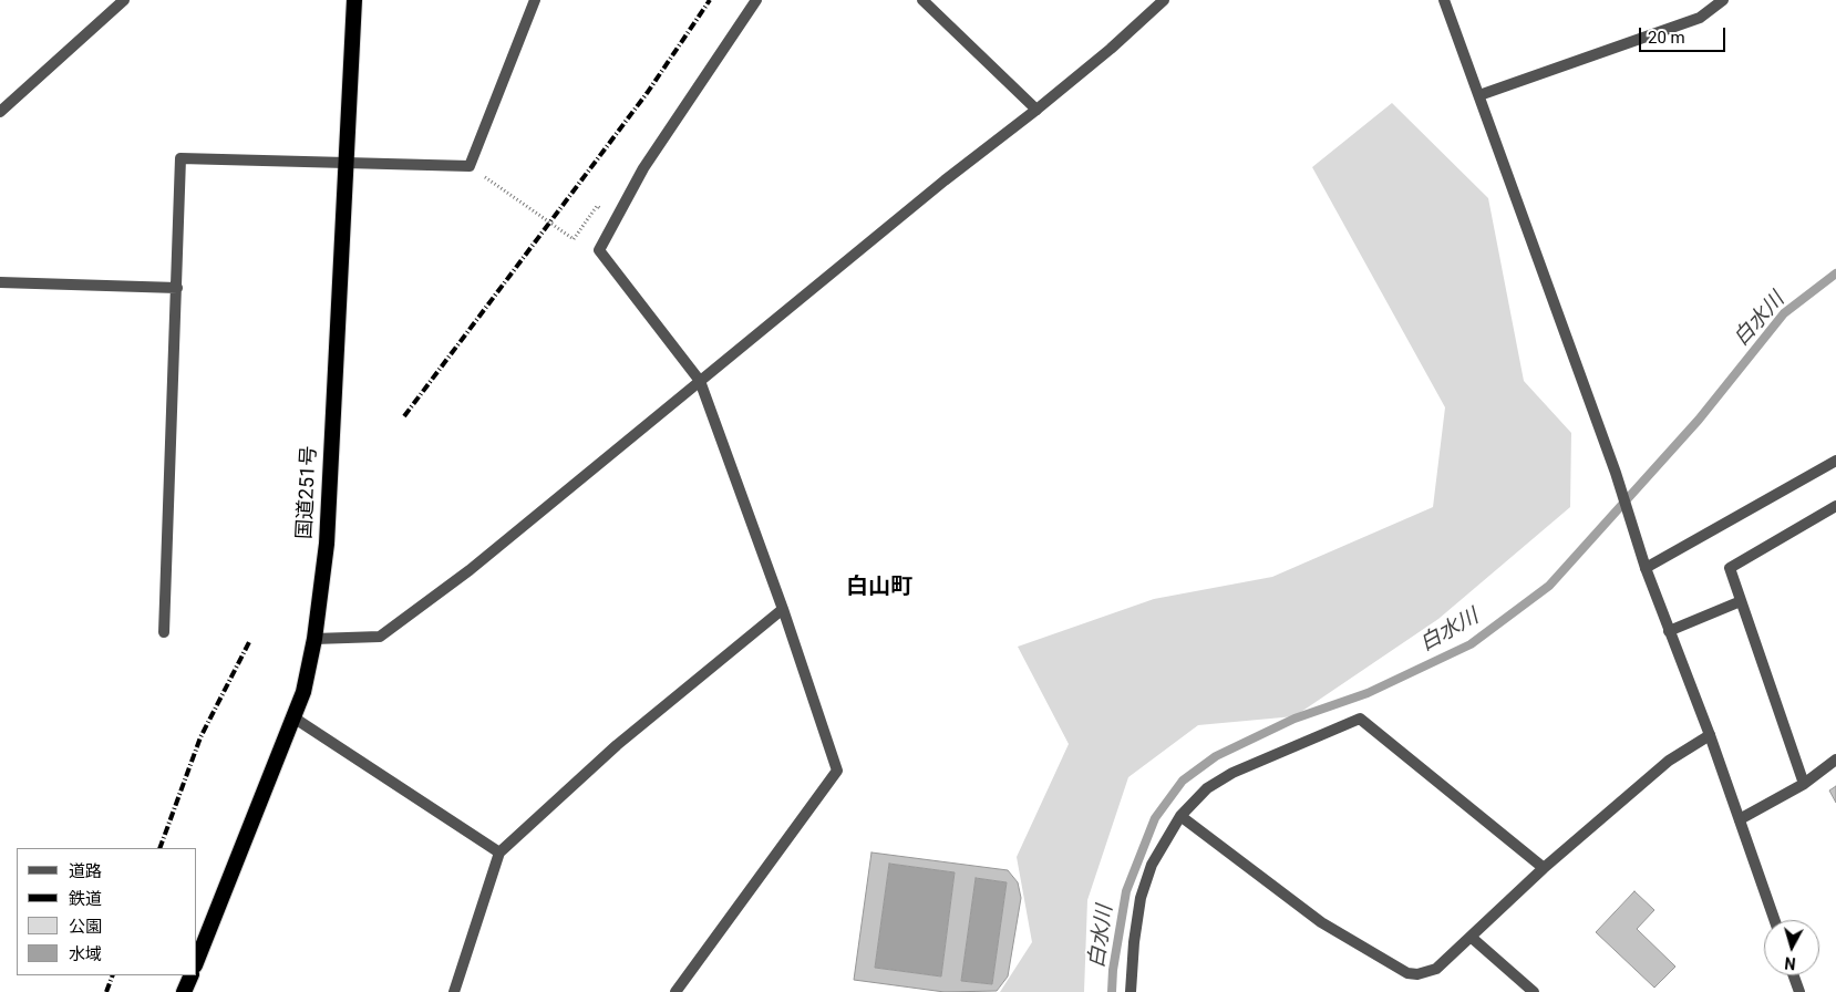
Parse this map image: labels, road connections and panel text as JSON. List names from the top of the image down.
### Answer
{
  "streets": {
    "highway": ["国道251号"]
  },
  "districts": ["白山町"],
  "water": ["白水川"],
  "legend": [
    "道路",
    "鉄道",
    "公園",
    "水域"
  ],
  "scale_bar": "20 m",
  "north": "bottom"
}
